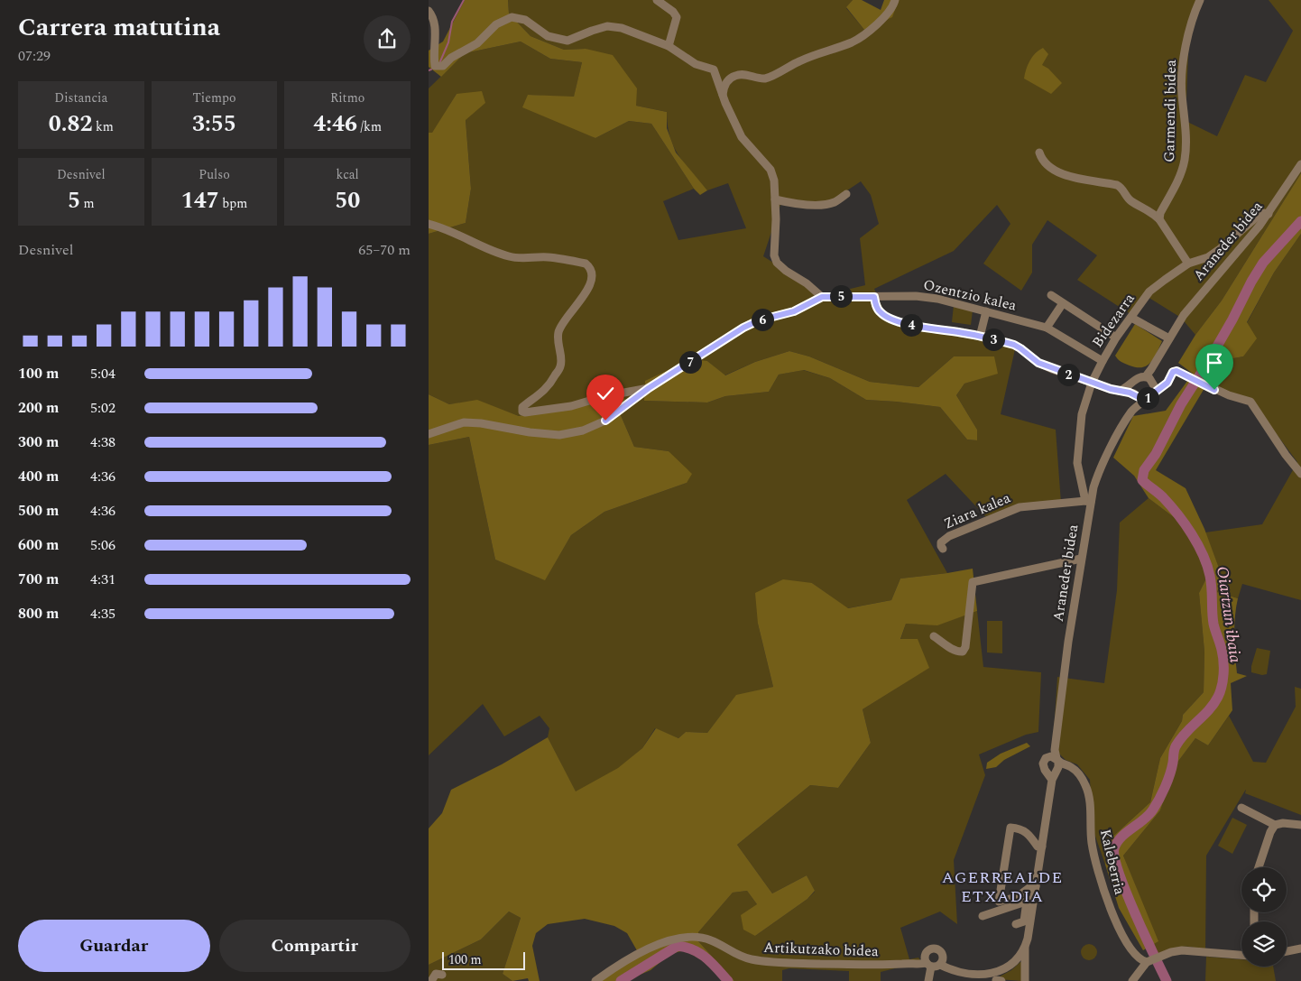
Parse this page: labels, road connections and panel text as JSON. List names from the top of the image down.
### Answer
{
  "streets": {
    "street": [
      "Garmendi bidea",
      "Araneder bidea",
      "Ozentzio kalea",
      "Bidezarra",
      "Ziara kalea",
      "Kaleberria",
      "Artikutzako bidea"
    ]
  },
  "crossings": [
    ["Araneder bidea", "Bidezarra"],
    ["Araneder bidea", "Ziara kalea"],
    ["Araneder bidea", "Kaleberria"],
    ["Ozentzio kalea", "Bidezarra"],
    ["Bidezarra", "Ziara kalea"]
  ],
  "districts": ["AGERREALDE ETXADIA"],
  "water": ["Oiartzun ibaia"],
  "scale_bar": "100 m",
  "page": {
    "heading": ["Carrera matutina", "07:29"],
    "stats": [
      ["Distancia", "0.82 km"],
      ["Tiempo", "3:55"],
      ["Ritmo", "4:46 /km"],
      ["Desnivel", "5 m"],
      ["Pulso", "147 bpm"],
      ["kcal", "50"]
    ],
    "chart": ["Desnivel", "65–70 m"],
    "pins": [
      "5",
      "6",
      "4",
      "3",
      "7",
      "2",
      "1"
    ],
    "list": [
      {
        "name": "100 m",
        "note": "5:04"
      },
      {
        "name": "200 m",
        "note": "5:02"
      },
      {
        "name": "300 m",
        "note": "4:38"
      },
      {
        "name": "400 m",
        "note": "4:36"
      },
      {
        "name": "500 m",
        "note": "4:36"
      },
      {
        "name": "600 m",
        "note": "5:06"
      },
      {
        "name": "700 m",
        "note": "4:31"
      },
      {
        "name": "800 m",
        "note": "4:35"
      }
    ],
    "buttons": ["Guardar", "Compartir"],
    "scale": "100 m"
  }
}
